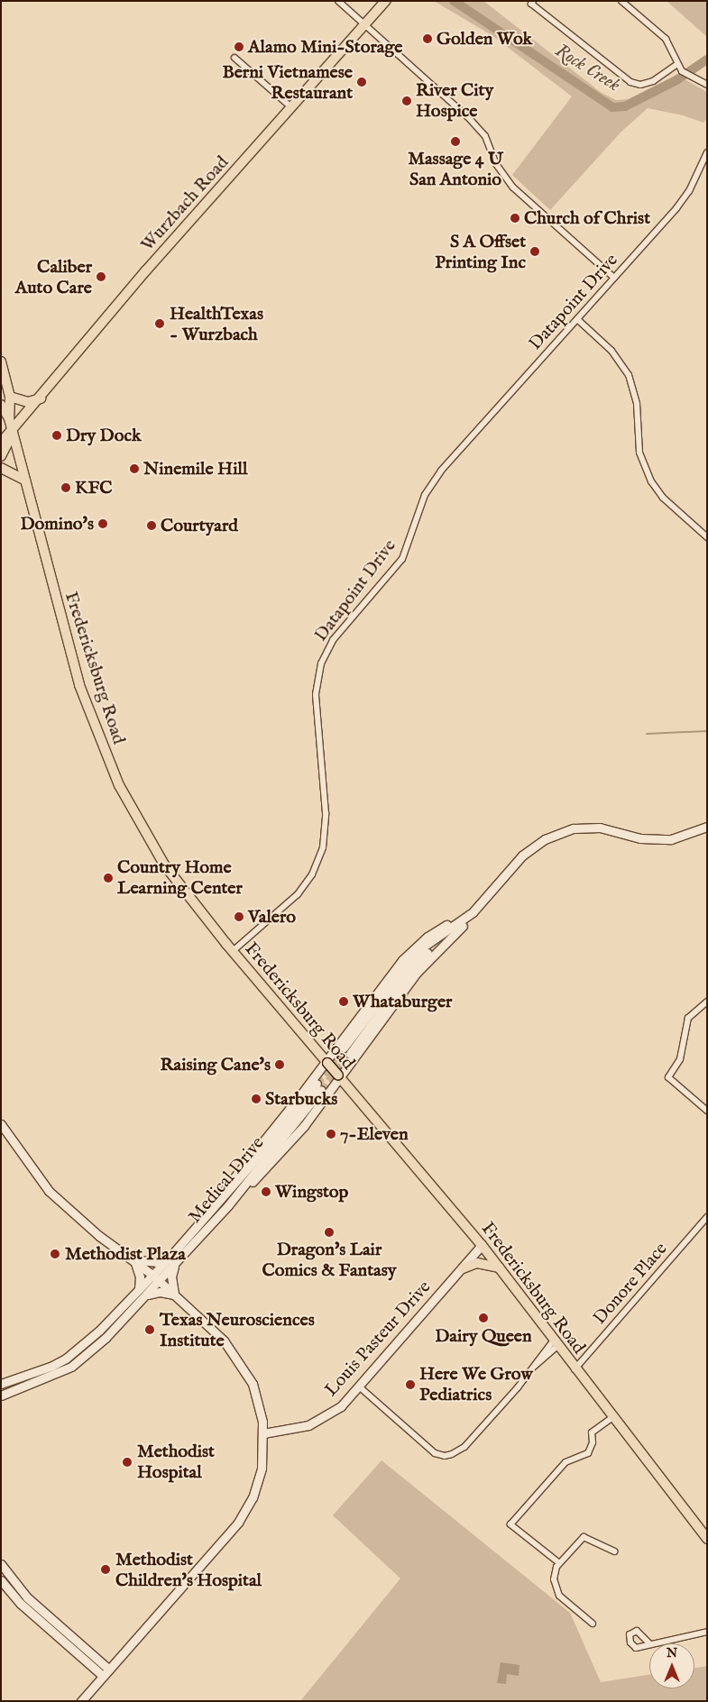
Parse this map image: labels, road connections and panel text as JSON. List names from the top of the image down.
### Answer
{
  "streets": {
    "main road": ["Wurzbach Road", "Fredericksburg Road"],
    "street": [
      "Datapoint Drive",
      "Medical Drive",
      "Donore Place",
      "Louis Pasteur Drive"
    ]
  },
  "crossings": [
    ["Wurzbach Road", "Fredericksburg Road"],
    ["Datapoint Drive", "Fredericksburg Road"],
    ["Fredericksburg Road", "Donore Place"],
    ["Fredericksburg Road", "Louis Pasteur Drive"]
  ],
  "water": ["Rock Creek"],
  "places": [
    "Golden Wok",
    "Alamo Mini-Storage",
    "Berni Vietnamese Restaurant",
    "River City Hospice",
    "Massage 4 U San Antonio",
    "Church of Christ",
    "S A Offset Printing Inc",
    "Caliber Auto Care",
    "HealthTexas - Wurzbach",
    "Dry Dock",
    "Ninemile Hill",
    "KFC",
    "Domino's",
    "Courtyard",
    "Country Home Learning Center",
    "Valero",
    "Whataburger",
    "Raising Cane's",
    "Starbucks",
    "7-Eleven",
    "Wingstop",
    "Dragon's Lair Comics & Fantasy",
    "Methodist Plaza",
    "Dairy Queen",
    "Texas Neurosciences Institute",
    "Here We Grow Pediatrics",
    "Methodist Hospital",
    "Methodist Children's Hospital"
  ],
  "north": "top"
}
